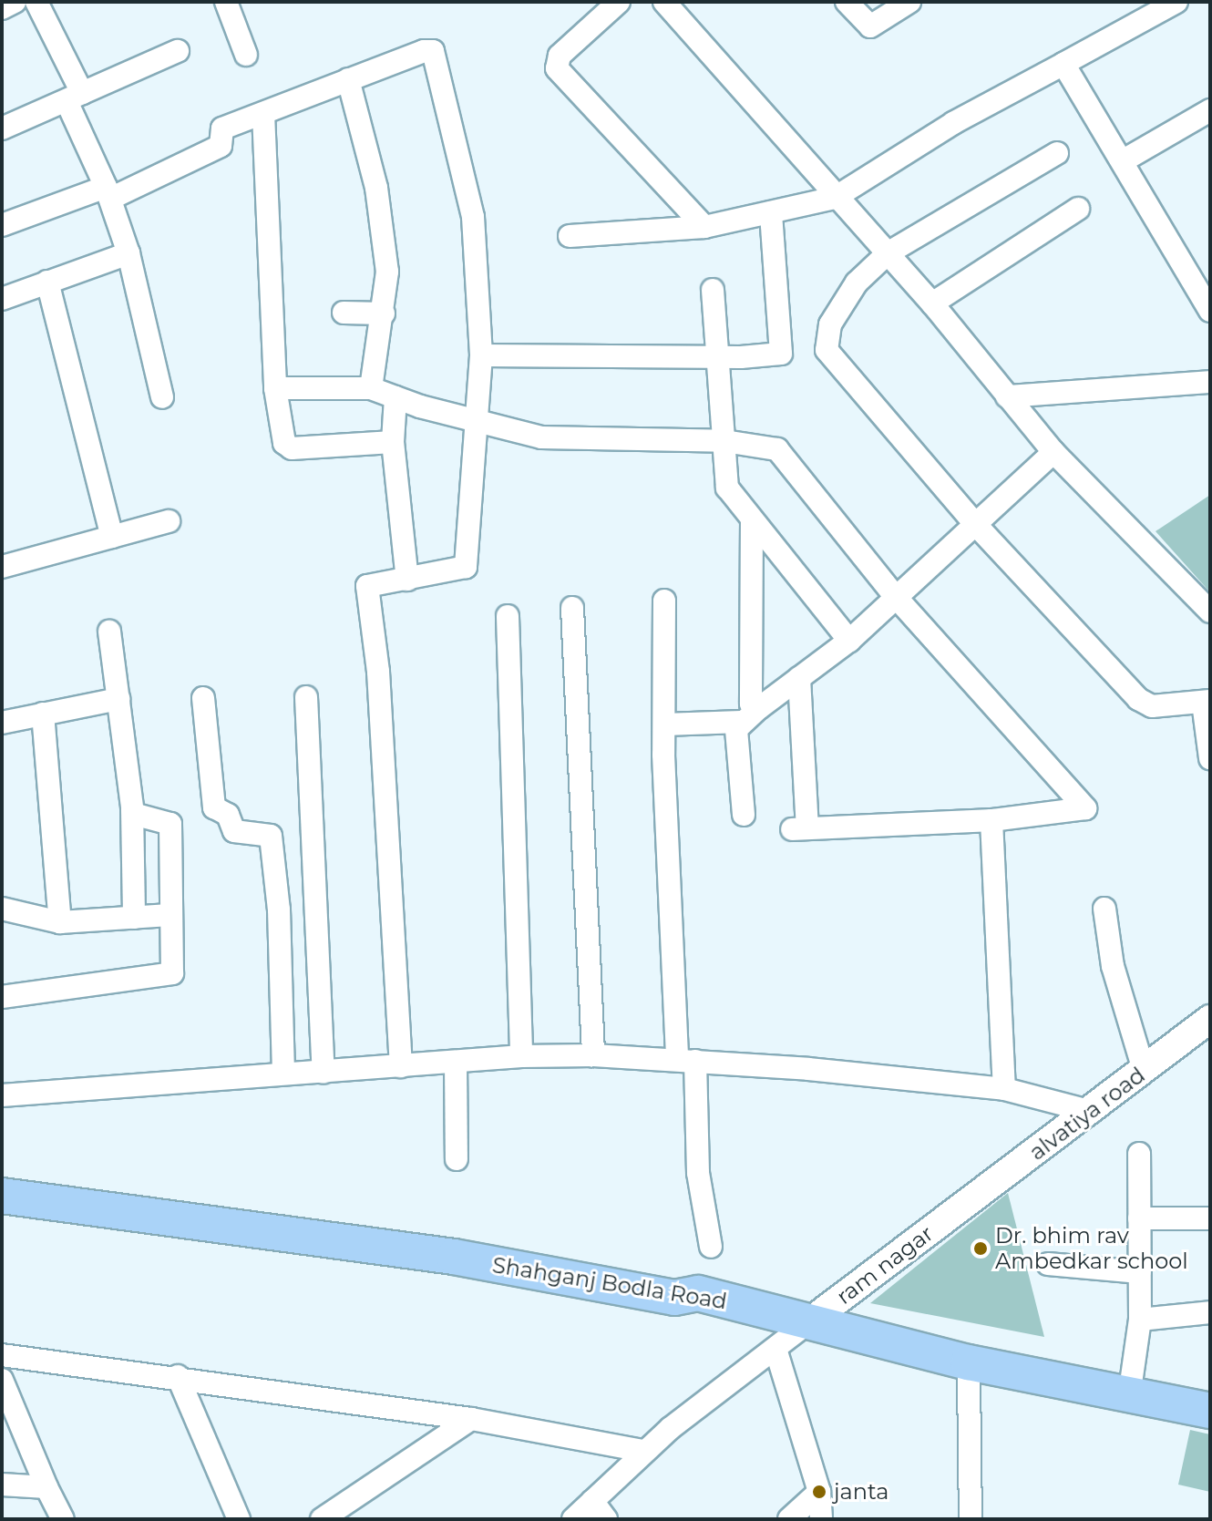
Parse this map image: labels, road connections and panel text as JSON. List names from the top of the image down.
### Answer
{
  "streets": {
    "main road": ["Shahganj Bodla Road"],
    "street": ["alvatiya road", "ram nagar"]
  },
  "crossings": [
    ["alvatiya road", "ram nagar"],
    ["ram nagar", "Shahganj Bodla Road"]
  ],
  "places": ["Dr. bhim rav Ambedkar school", "janta"]
}
